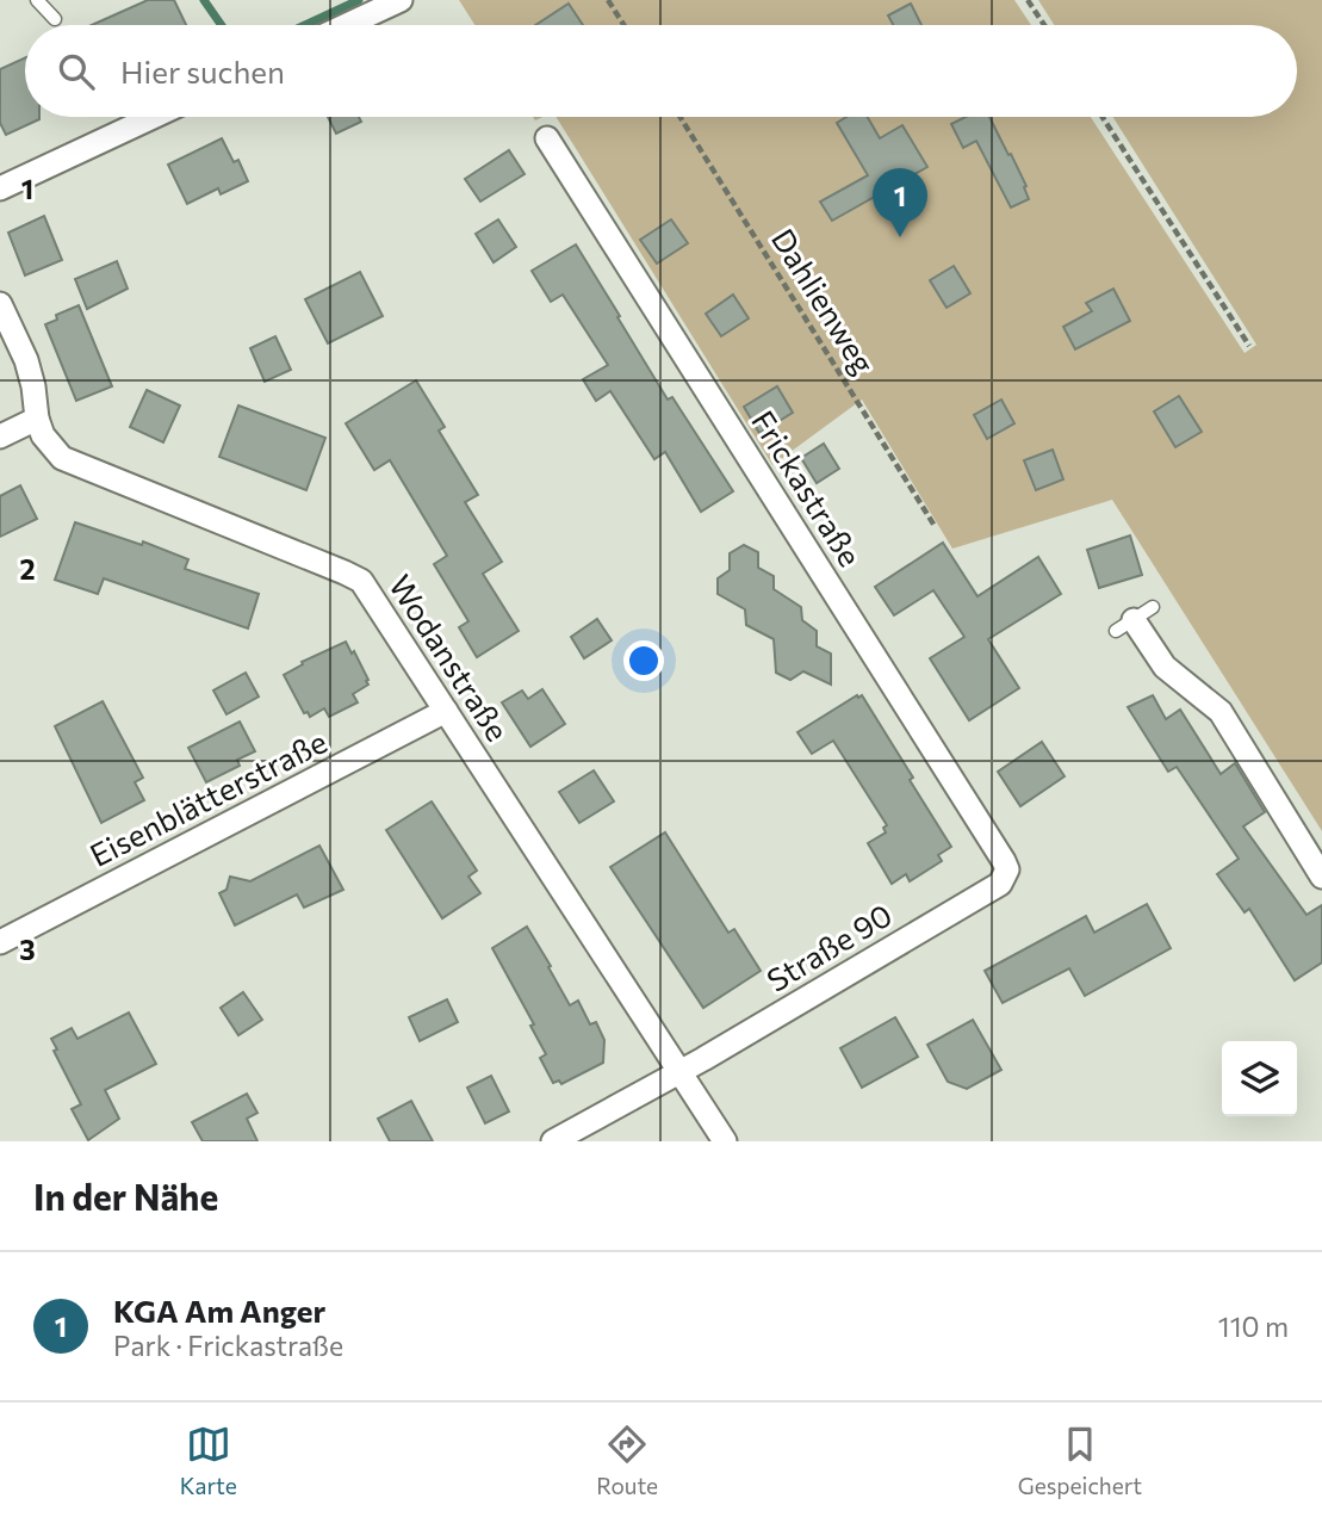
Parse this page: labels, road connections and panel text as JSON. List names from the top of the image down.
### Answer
{
  "streets": {
    "street": [
      "Frickastraße",
      "Wodanstraße",
      "Eisenblätterstraße",
      "Straße 90"
    ],
    "path": ["Dahlienweg"]
  },
  "crossings": [
    ["Frickastraße", "Straße 90"],
    ["Wodanstraße", "Eisenblätterstraße"],
    ["Wodanstraße", "Straße 90"]
  ],
  "page": {
    "search": "Hier suchen",
    "pins": "1",
    "heading": "In der Nähe",
    "list": [
      {
        "mark": "1",
        "name": "KGA Am Anger",
        "note": "Park · Frickastraße",
        "value": "110 m"
      }
    ],
    "nav": ["Karte", "Route", "Gespeichert"]
  },
  "grid": {
    "rows": ["1", "2", "3"]
  }
}
